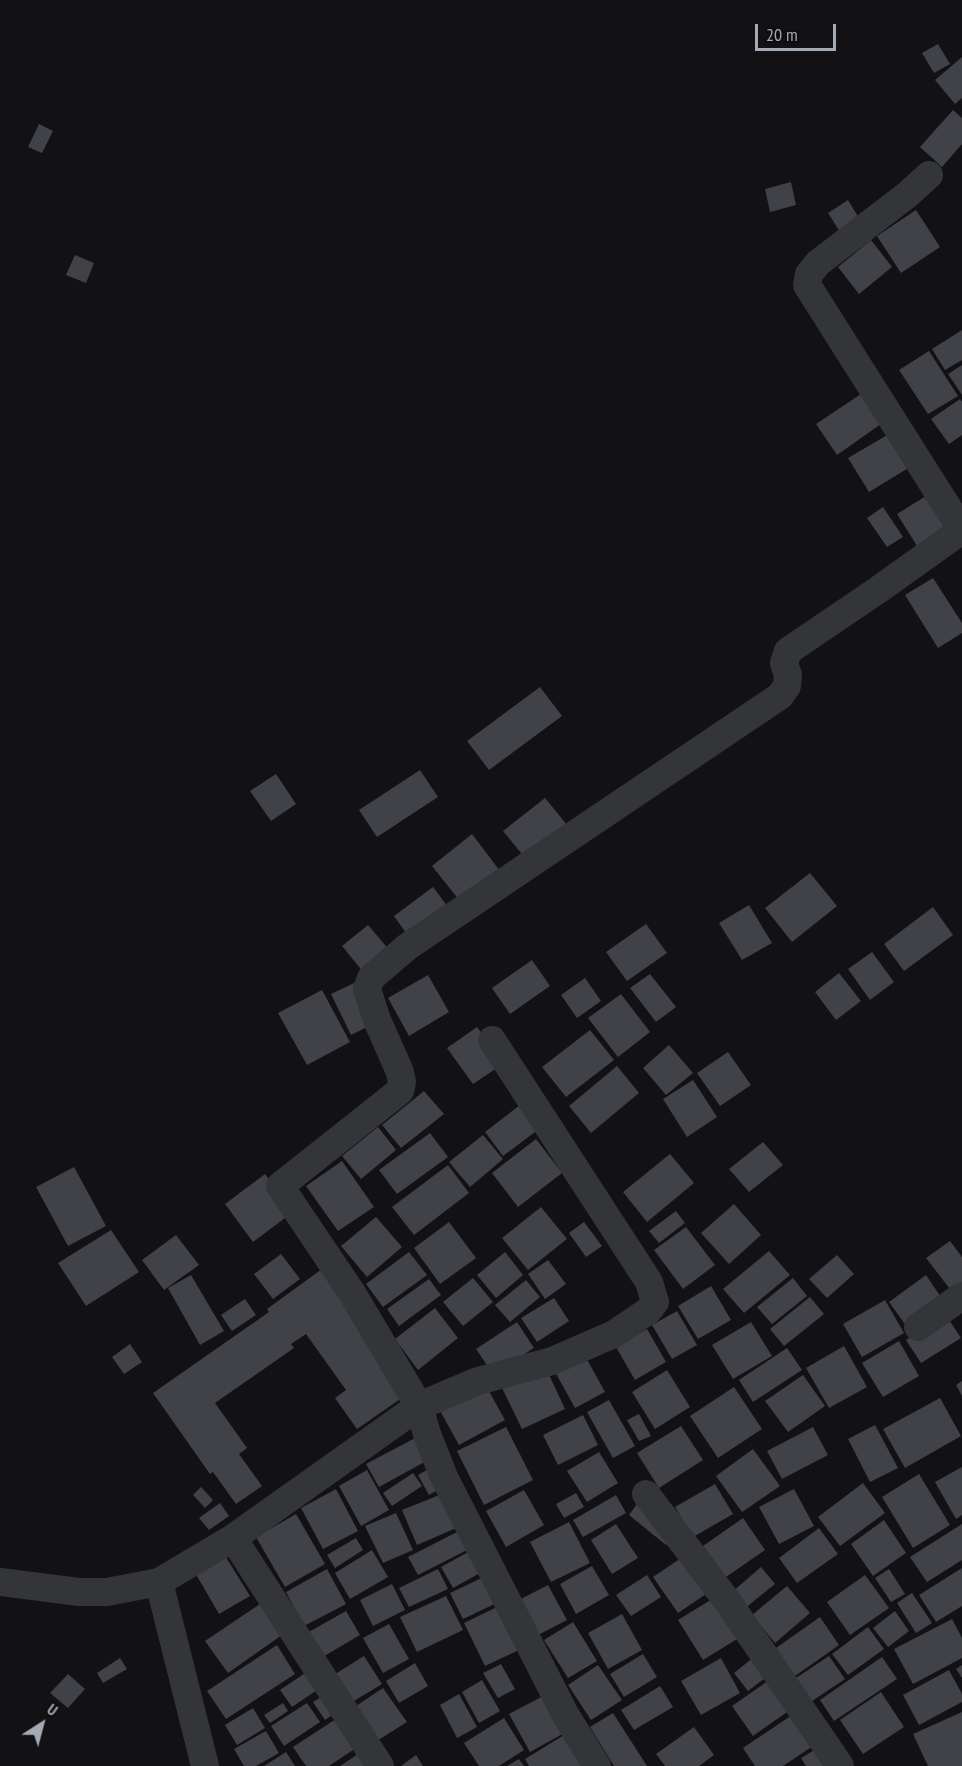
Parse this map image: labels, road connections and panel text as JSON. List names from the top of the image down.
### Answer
{
  "scale_bar": "20 m",
  "north": "top right"
}
